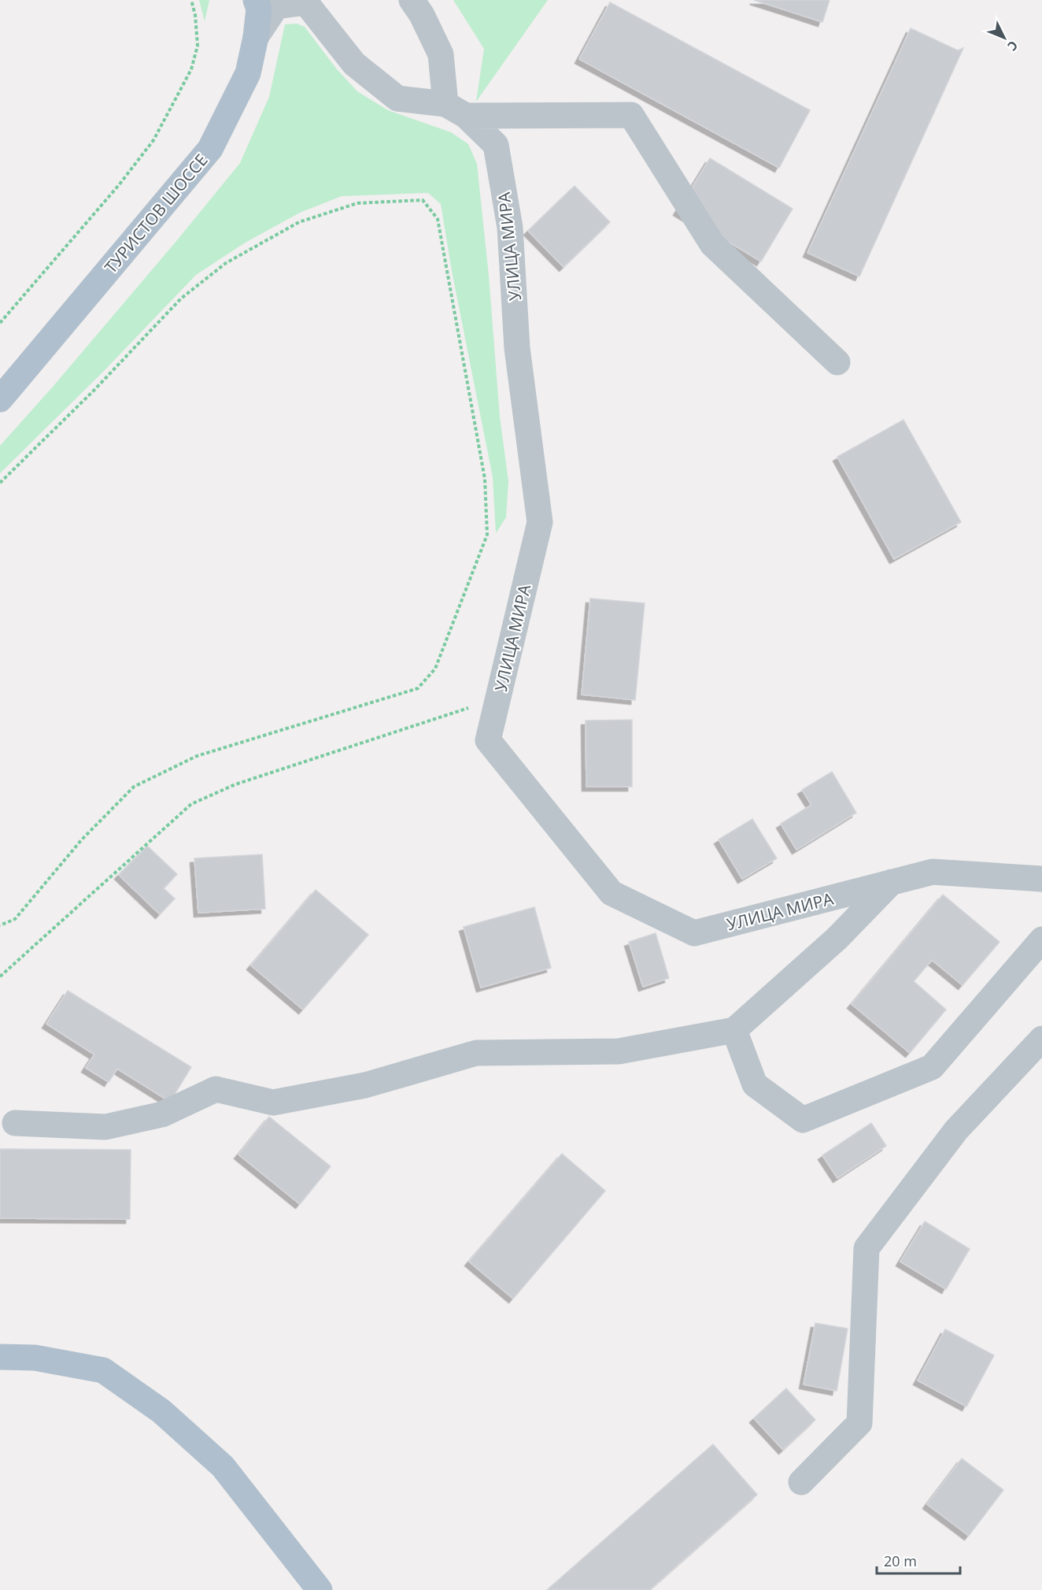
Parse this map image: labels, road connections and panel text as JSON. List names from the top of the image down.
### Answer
{
  "streets": {
    "main road": ["ТУРИСТОВ ШОССЕ"],
    "street": ["УЛИЦА МИРА"]
  },
  "scale_bar": "20 m",
  "north": "bottom right"
}
